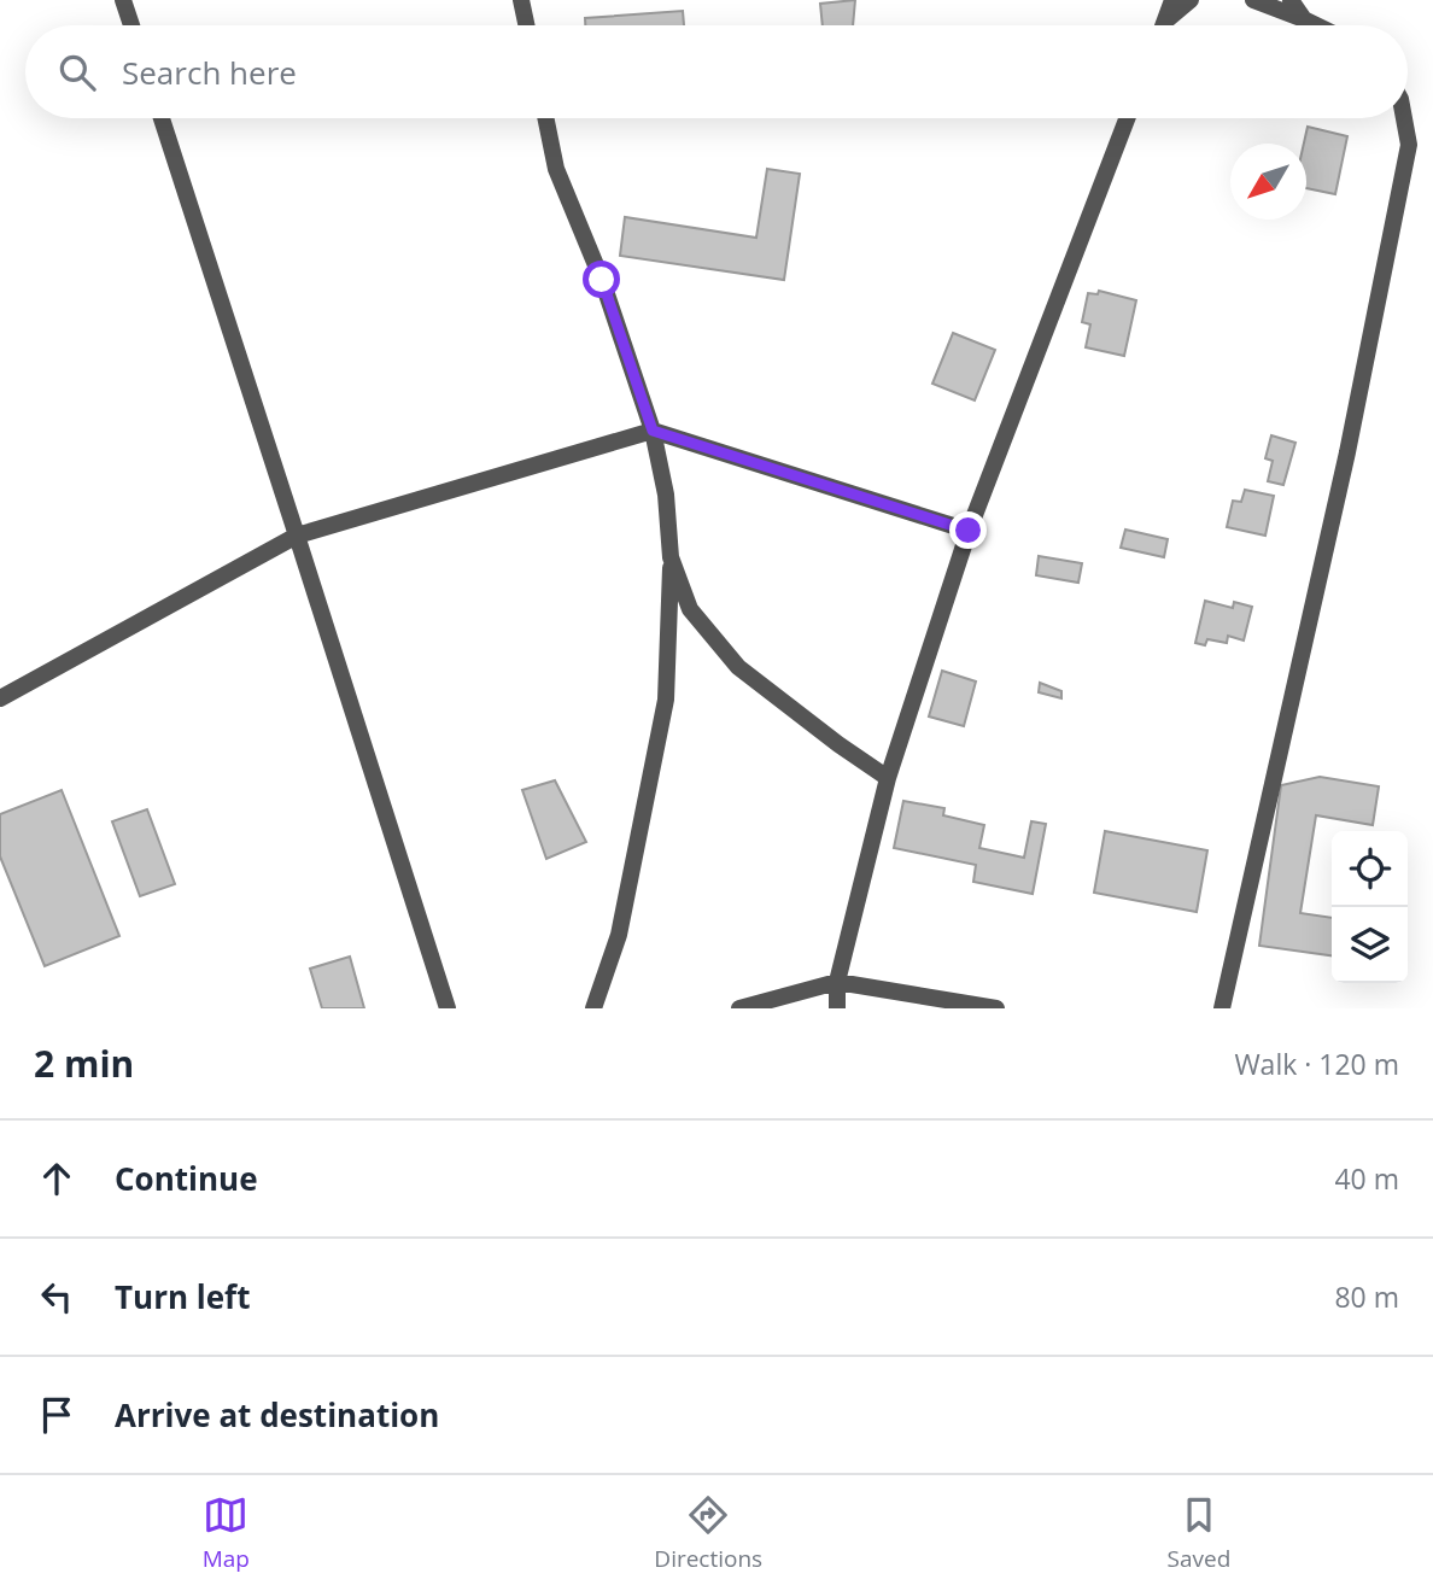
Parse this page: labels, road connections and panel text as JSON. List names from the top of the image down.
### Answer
{
  "north": "bottom left",
  "page": {
    "search": "Search here",
    "heading": ["2 min", "Walk · 120 m"],
    "list": [
      ["Continue", "40 m"],
      ["Turn left", "80 m"],
      "Arrive at destination"
    ],
    "nav": ["Map", "Directions", "Saved"]
  }
}
